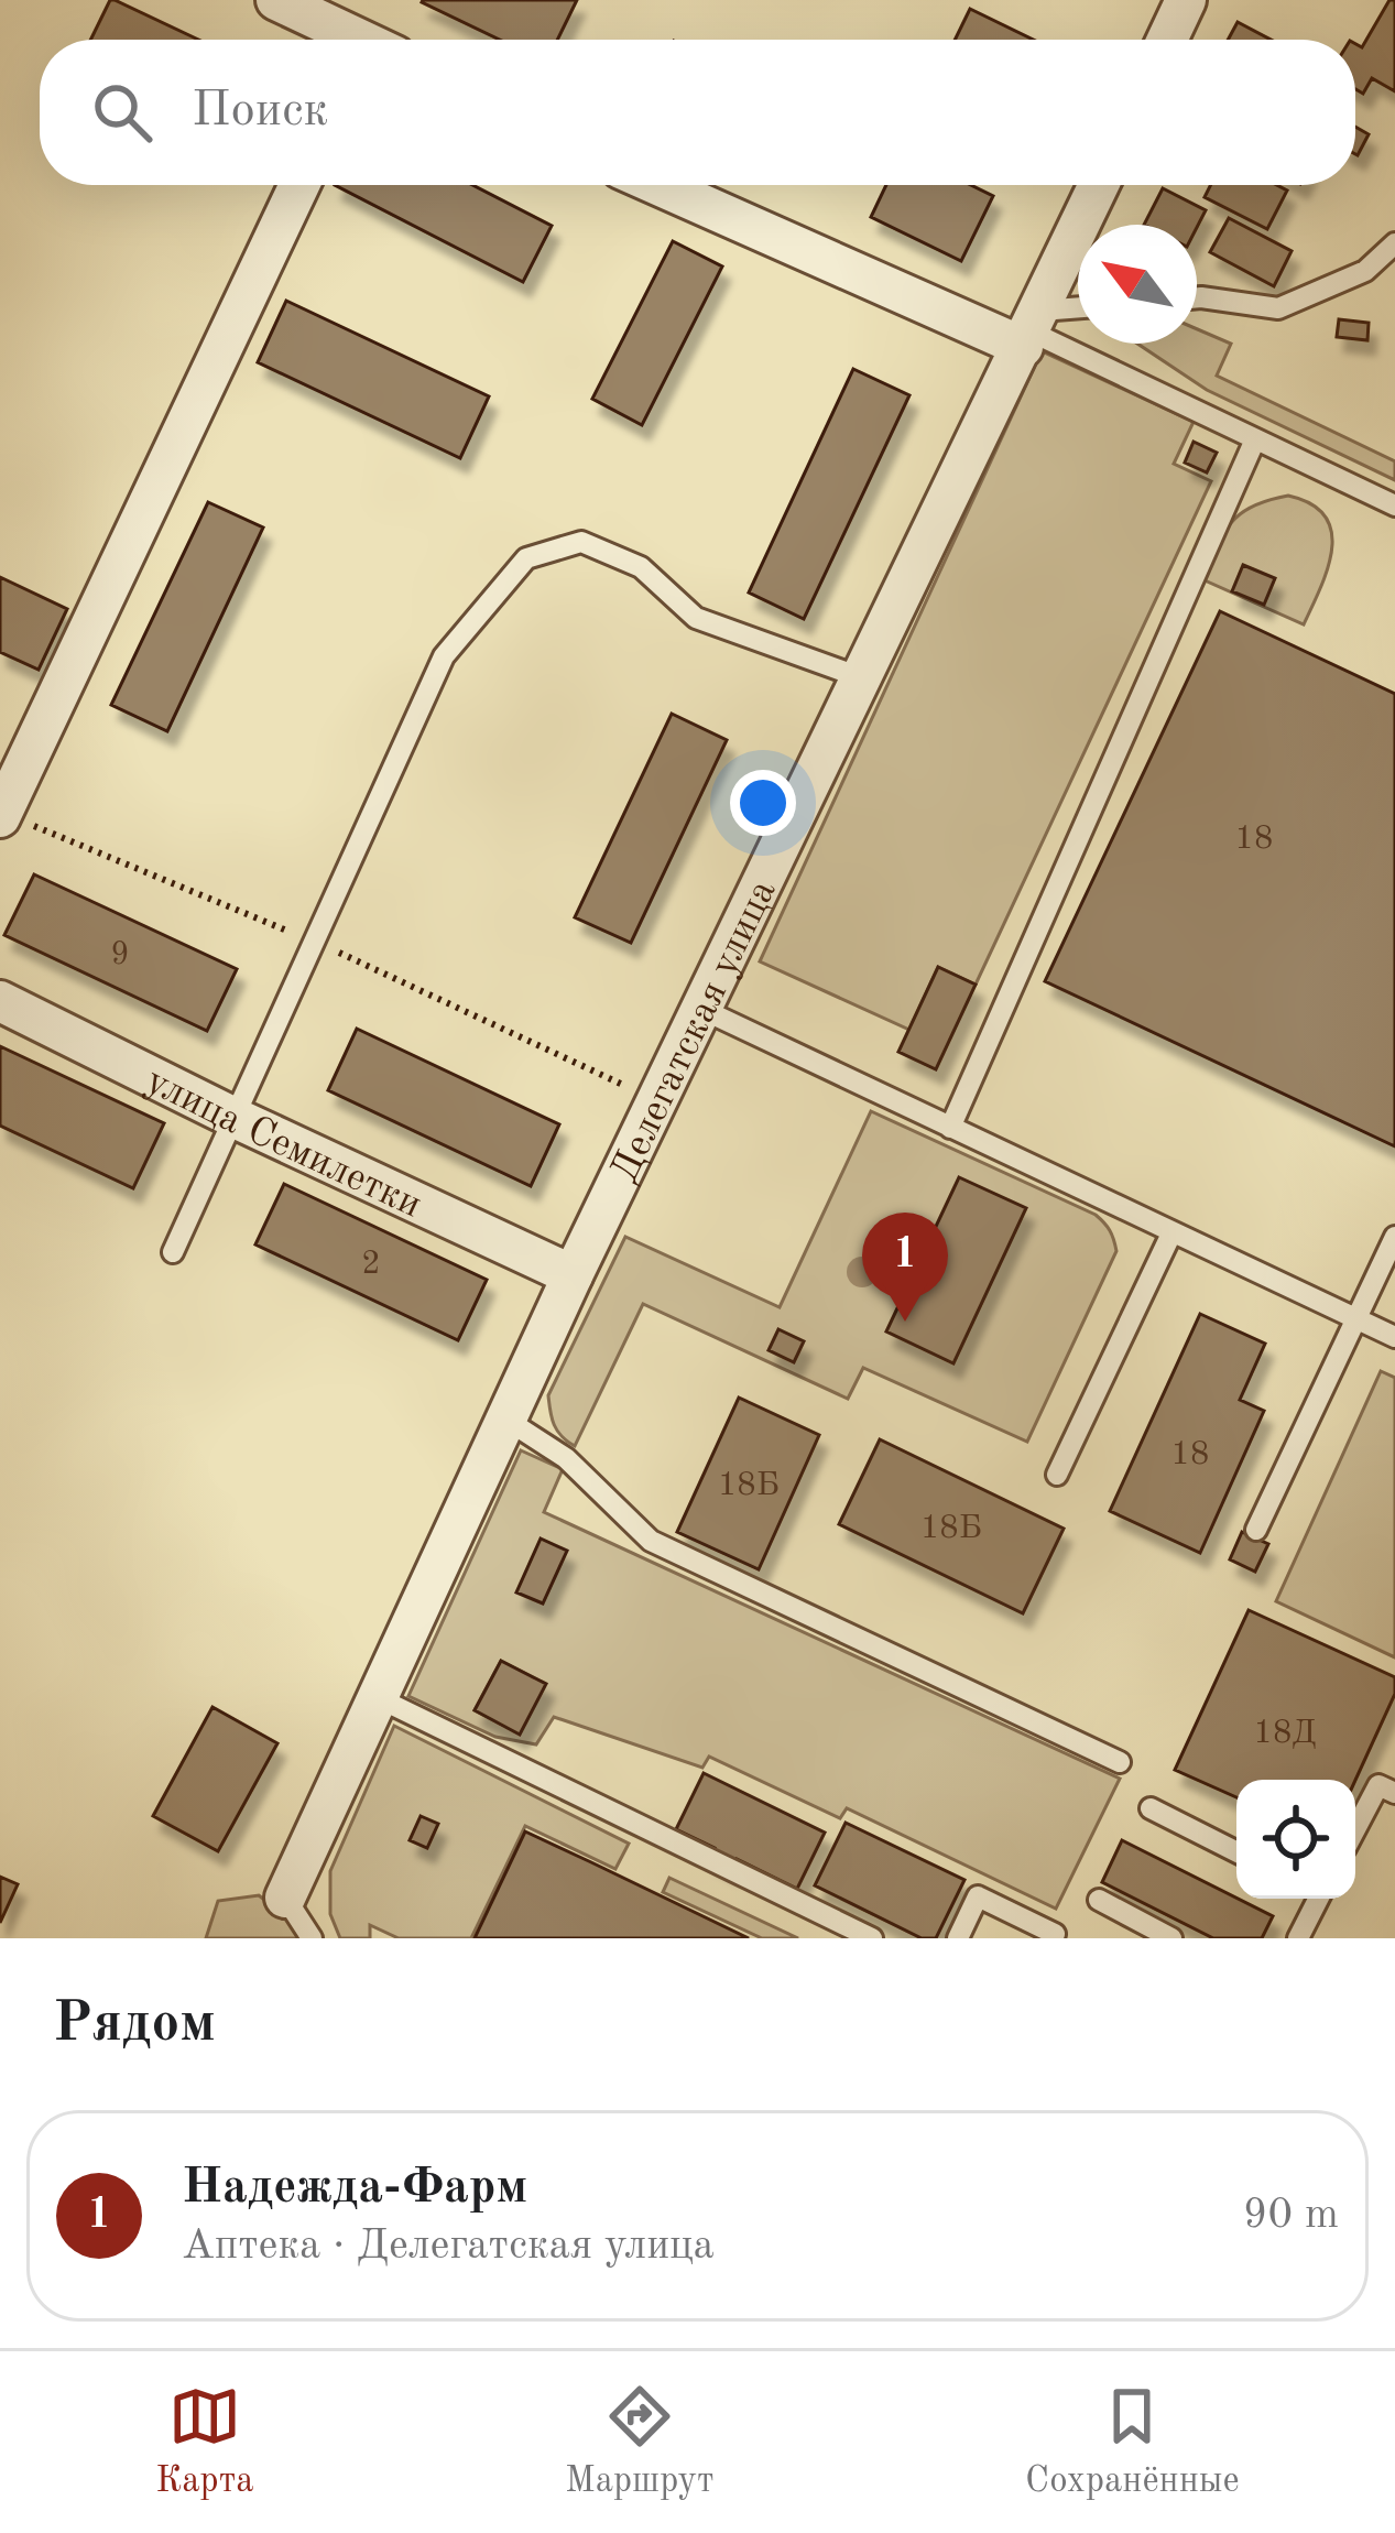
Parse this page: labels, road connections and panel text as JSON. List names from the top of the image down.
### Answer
{
  "streets": {
    "street": ["Делегатская улица", "улица Семилетки"]
  },
  "crossings": [
    ["Делегатская улица", "улица Семилетки"]
  ],
  "house_numbers": [
    "18",
    "9",
    "2",
    "18",
    "18Б",
    "18Б",
    "18Д"
  ],
  "north": "top left",
  "page": {
    "search": "Поиск",
    "pins": "1",
    "heading": "Рядом",
    "list": [
      {
        "mark": "1",
        "name": "Надежда-Фарм",
        "note": "Аптека · Делегатская улица",
        "value": "90 m"
      }
    ],
    "nav": ["Карта", "Маршрут", "Сохранённые"]
  }
}
